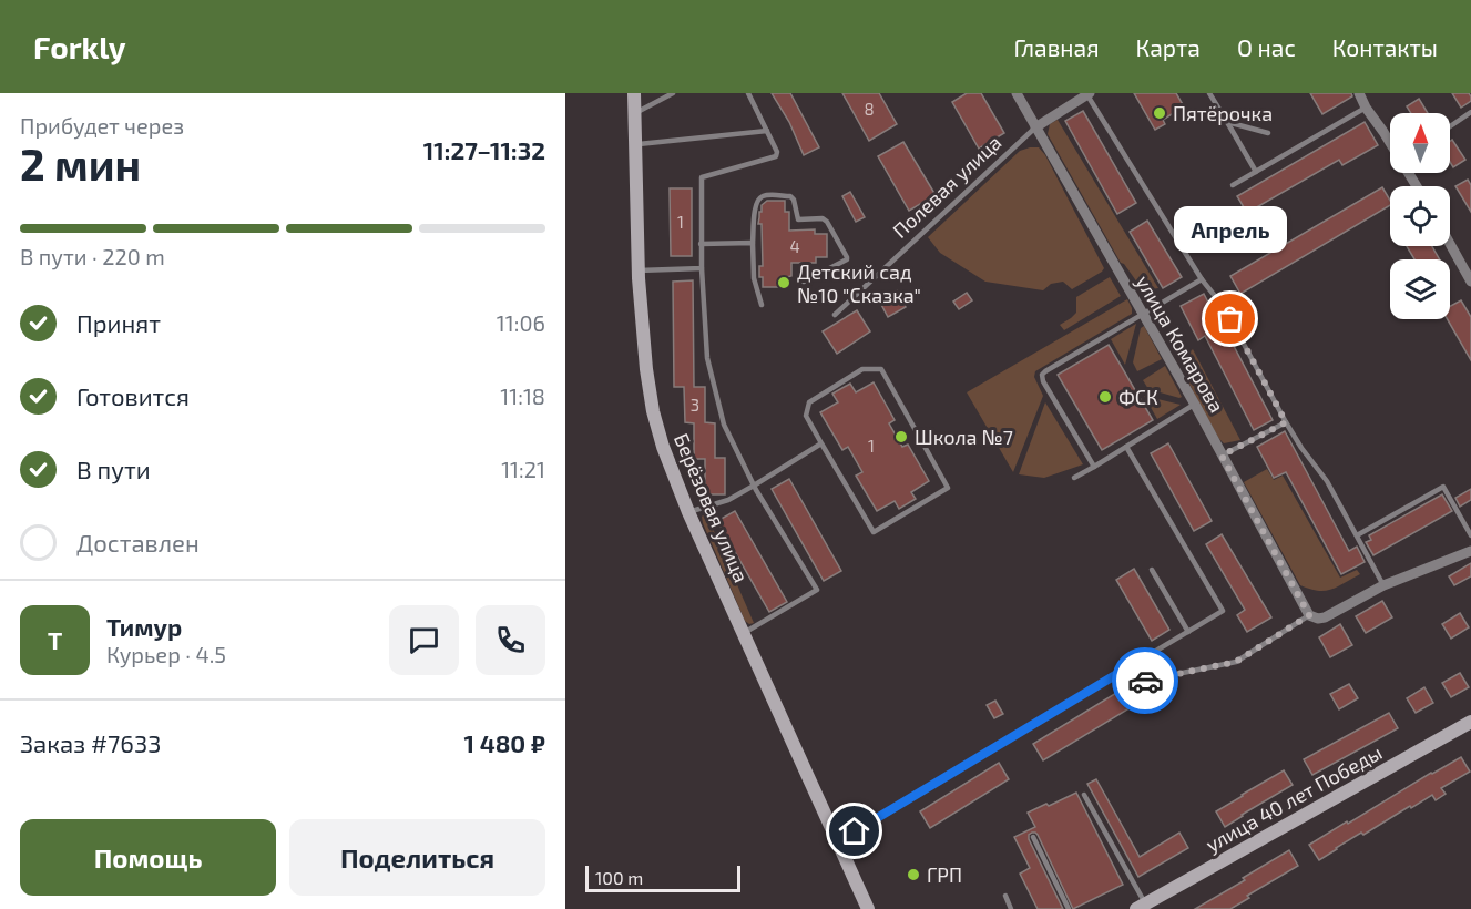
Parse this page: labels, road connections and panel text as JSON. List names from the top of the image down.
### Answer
{
  "streets": {
    "street": [
      "Полевая улица",
      "улица Комарова",
      "Берёзовая улица",
      "улица 40 лет Победы"
    ]
  },
  "crossings": [
    ["Полевая улица", "улица Комарова"]
  ],
  "places": [
    "Пятёрочка",
    "Детский сад №10 \"Сказка\"",
    "Апрель",
    "ФСК",
    "Школа №7",
    "ГРП"
  ],
  "house_numbers": [
    "8",
    "1",
    "4",
    "3",
    "1"
  ],
  "scale_bar": "100 m",
  "north": "top",
  "page": {
    "header": "Forkly",
    "nav": [
      "Главная",
      "Карта",
      "О нас",
      "Контакты"
    ],
    "heading": ["2 мин", "Прибудет через", "11:27–11:32"],
    "panel": [
      "Тимур",
      "Курьер · 4.5",
      "Заказ #7633",
      "1 480 ₽"
    ],
    "bar": "В пути · 220 m",
    "bubble": "Апрель",
    "list": [
      ["Принят", "11:06"],
      ["Готовится", "11:18"],
      ["В пути", "11:21"],
      "Доставлен"
    ],
    "round": "Т",
    "buttons": ["Помощь", "Поделиться"],
    "scale": "100 m"
  }
}
